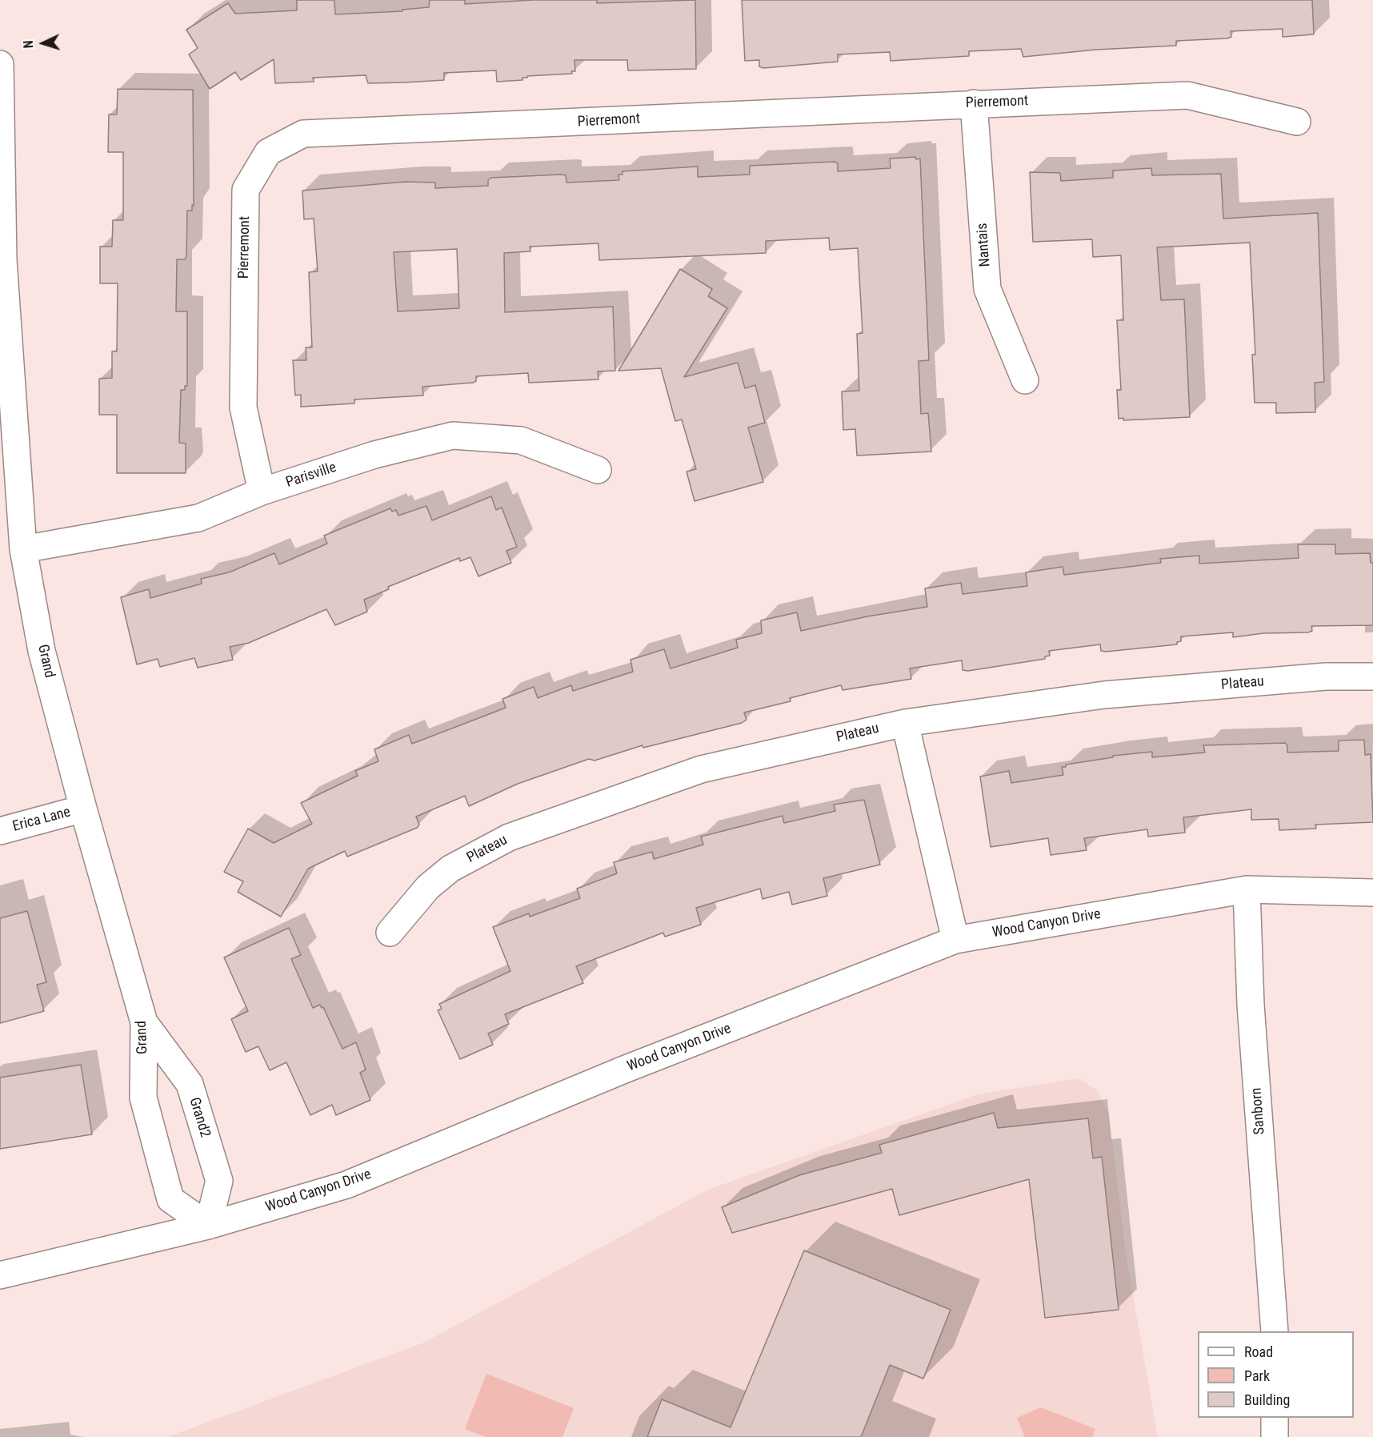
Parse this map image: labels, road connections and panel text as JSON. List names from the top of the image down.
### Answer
{
  "streets": {
    "street": [
      "Pierremont",
      "Nantais",
      "Parisville",
      "Grand",
      "Plateau",
      "Erica Lane",
      "Wood Canyon Drive",
      "Sanborn",
      "Grand2"
    ]
  },
  "crossings": [
    ["Pierremont", "Nantais"],
    ["Pierremont", "Parisville"],
    ["Parisville", "Grand"],
    ["Grand", "Erica Lane"],
    ["Grand", "Wood Canyon Drive"],
    ["Grand", "Grand2"],
    ["Wood Canyon Drive", "Sanborn"],
    ["Wood Canyon Drive", "Grand2"]
  ],
  "legend": ["Road", "Park", "Building"],
  "north": "left"
}
